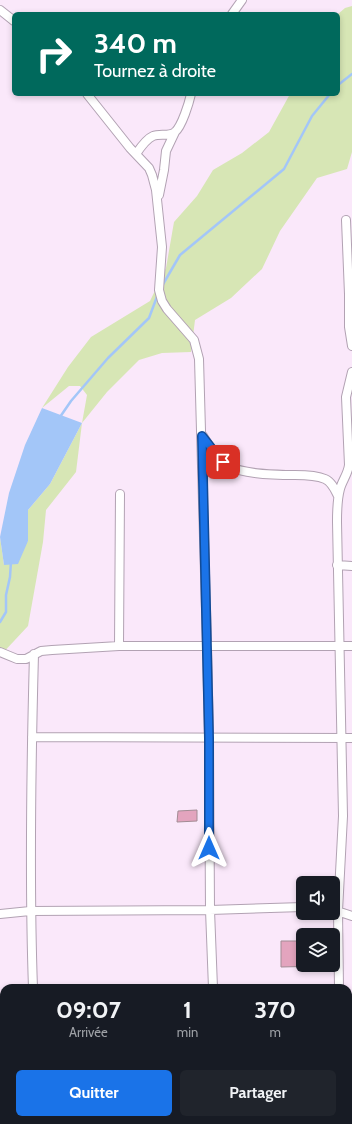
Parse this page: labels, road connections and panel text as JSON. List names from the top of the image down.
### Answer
{
  "page": {
    "turn": ["340 m", "Tournez à droite"],
    "eta": [
      "09:07",
      "Arrivée",
      "1",
      "min",
      "370",
      "m"
    ],
    "buttons": ["Quitter", "Partager"]
  }
}
